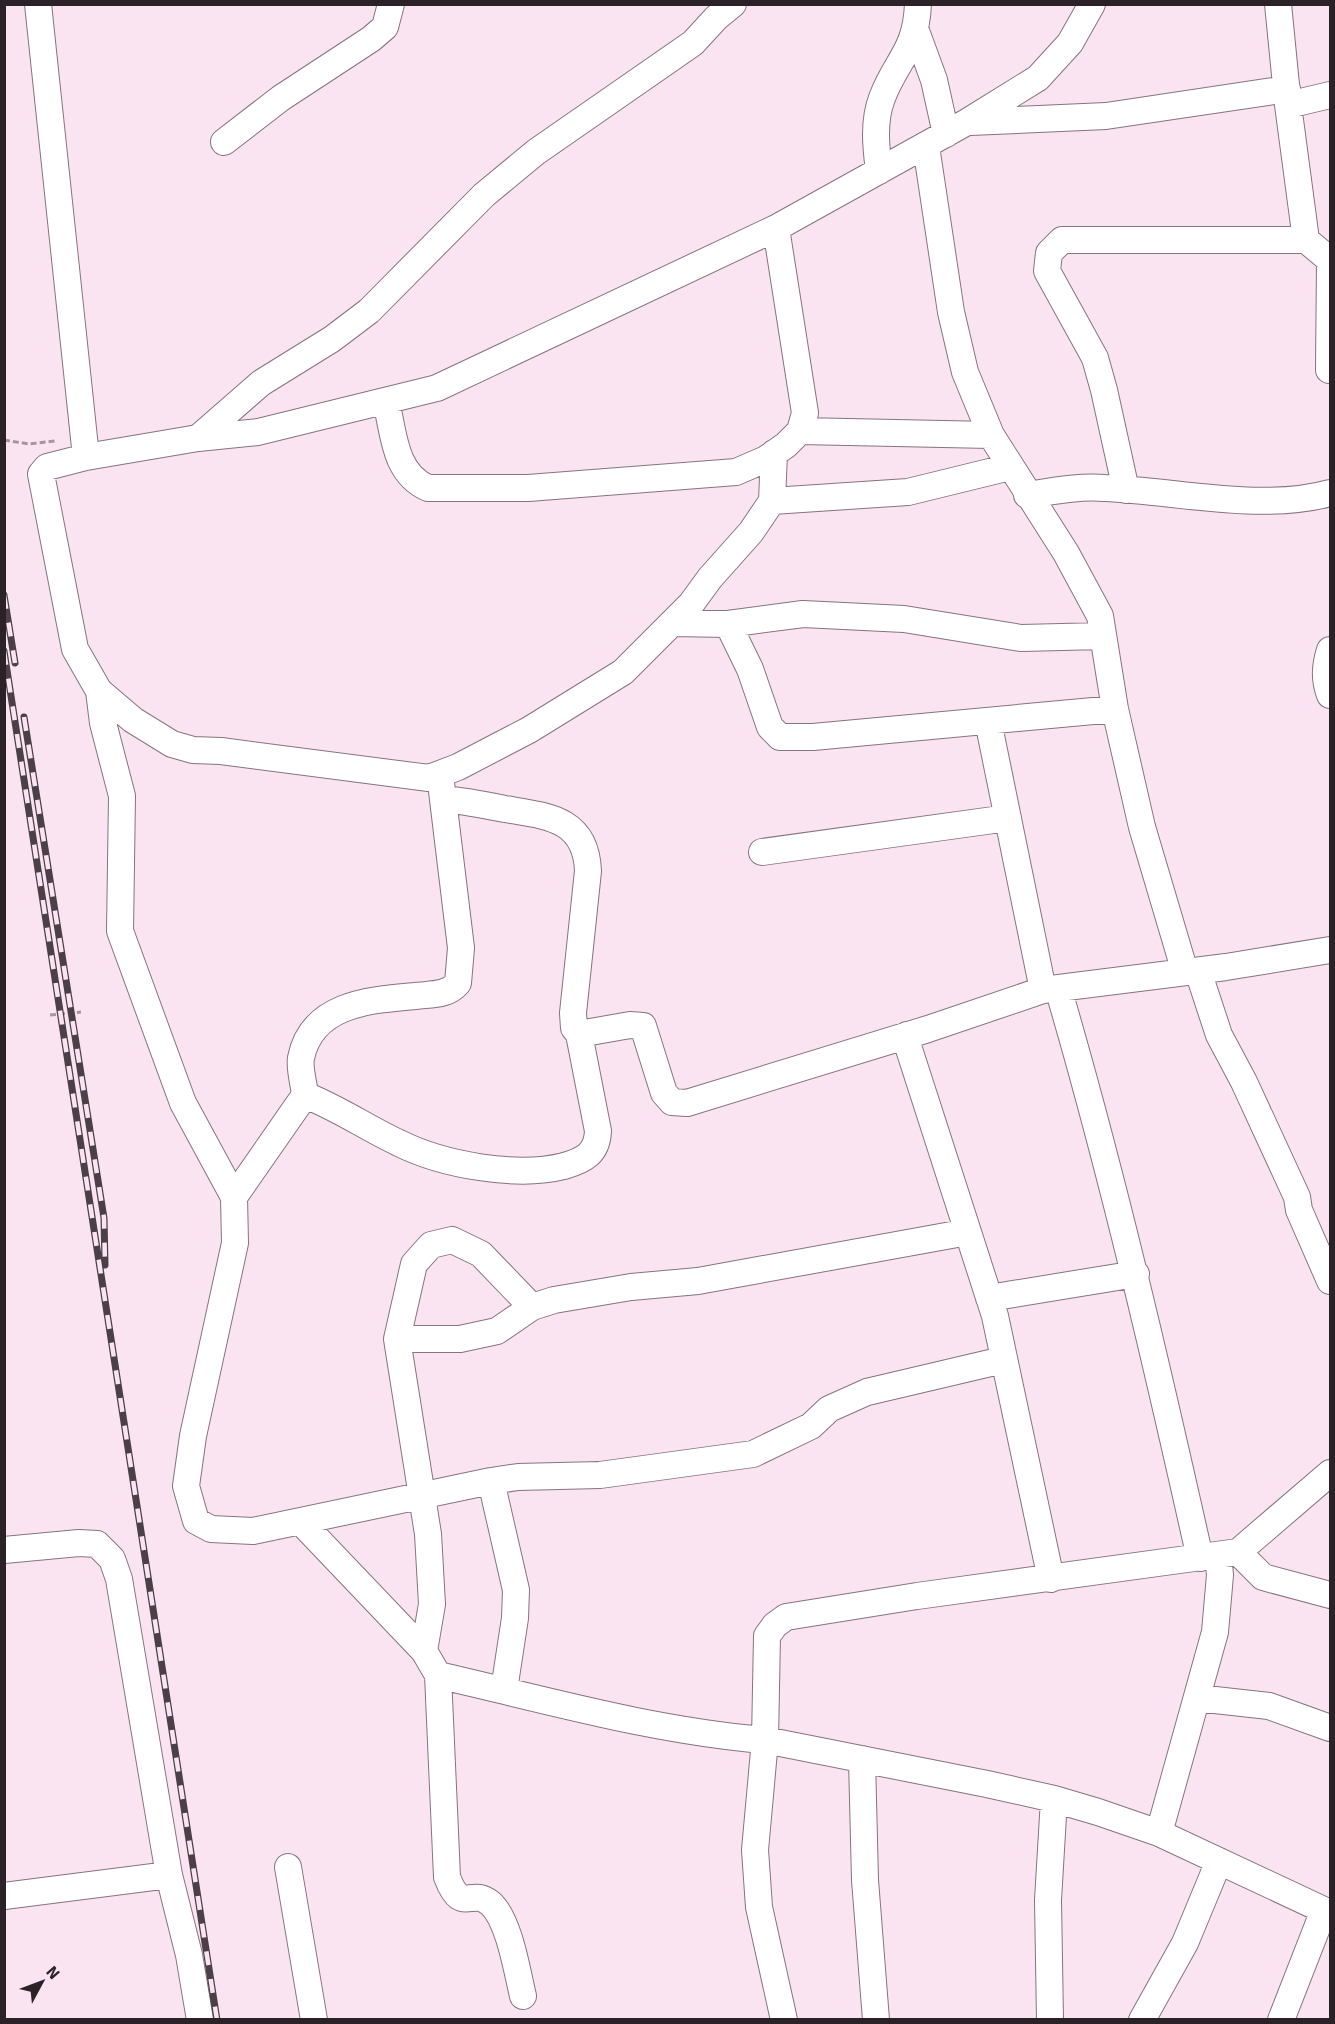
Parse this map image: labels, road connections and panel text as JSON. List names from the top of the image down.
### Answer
{
  "north": "top right"
}
